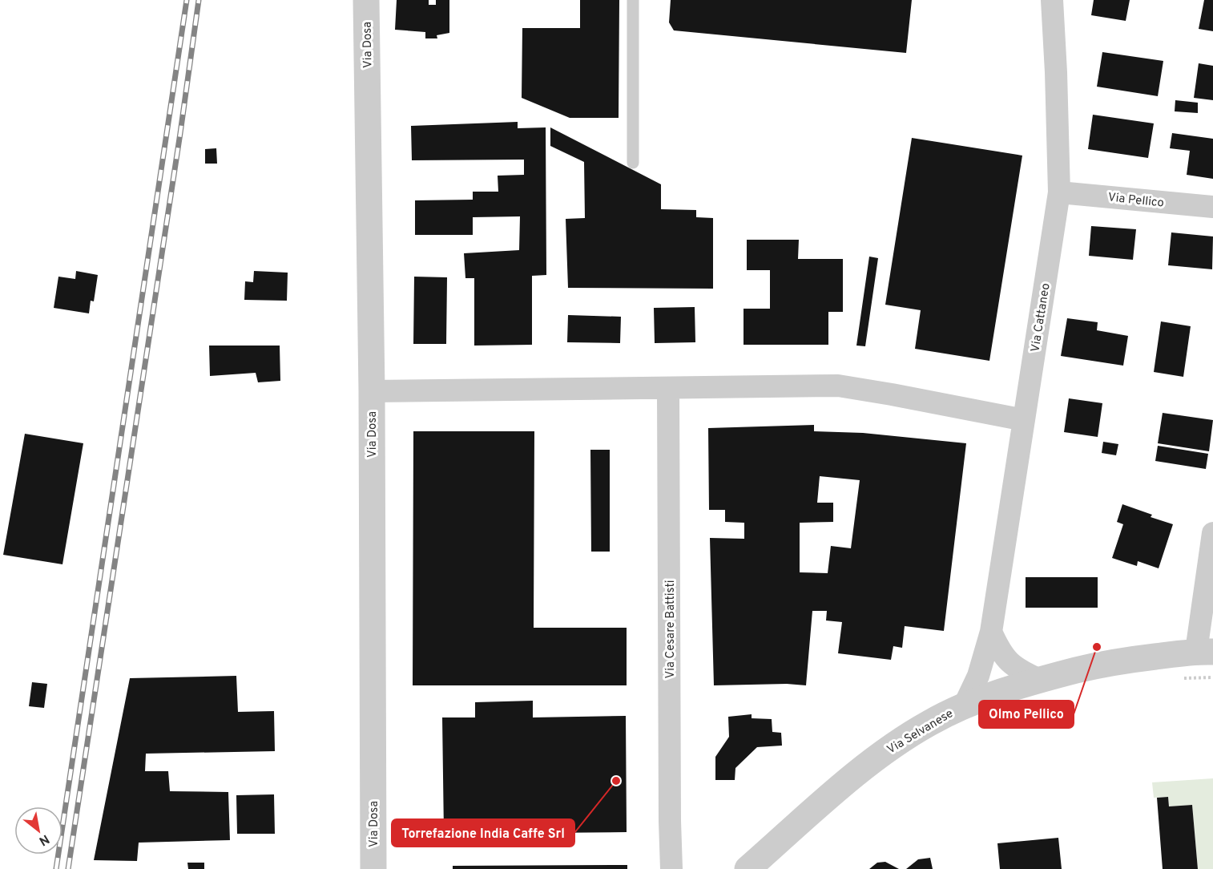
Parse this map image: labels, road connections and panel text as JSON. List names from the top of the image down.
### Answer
{
  "streets": {
    "street": [
      "Via Dosa",
      "Via Pellico",
      "Via Cattaneo",
      "Via Cesare Battisti",
      "Via Selvanese"
    ]
  },
  "crossings": [
    ["Via Pellico", "Via Cattaneo"],
    ["Via Cattaneo", "Via Selvanese"]
  ],
  "places": ["Olmo Pellico", "Torrefazione India Caffe Srl"],
  "north": "bottom right"
}
